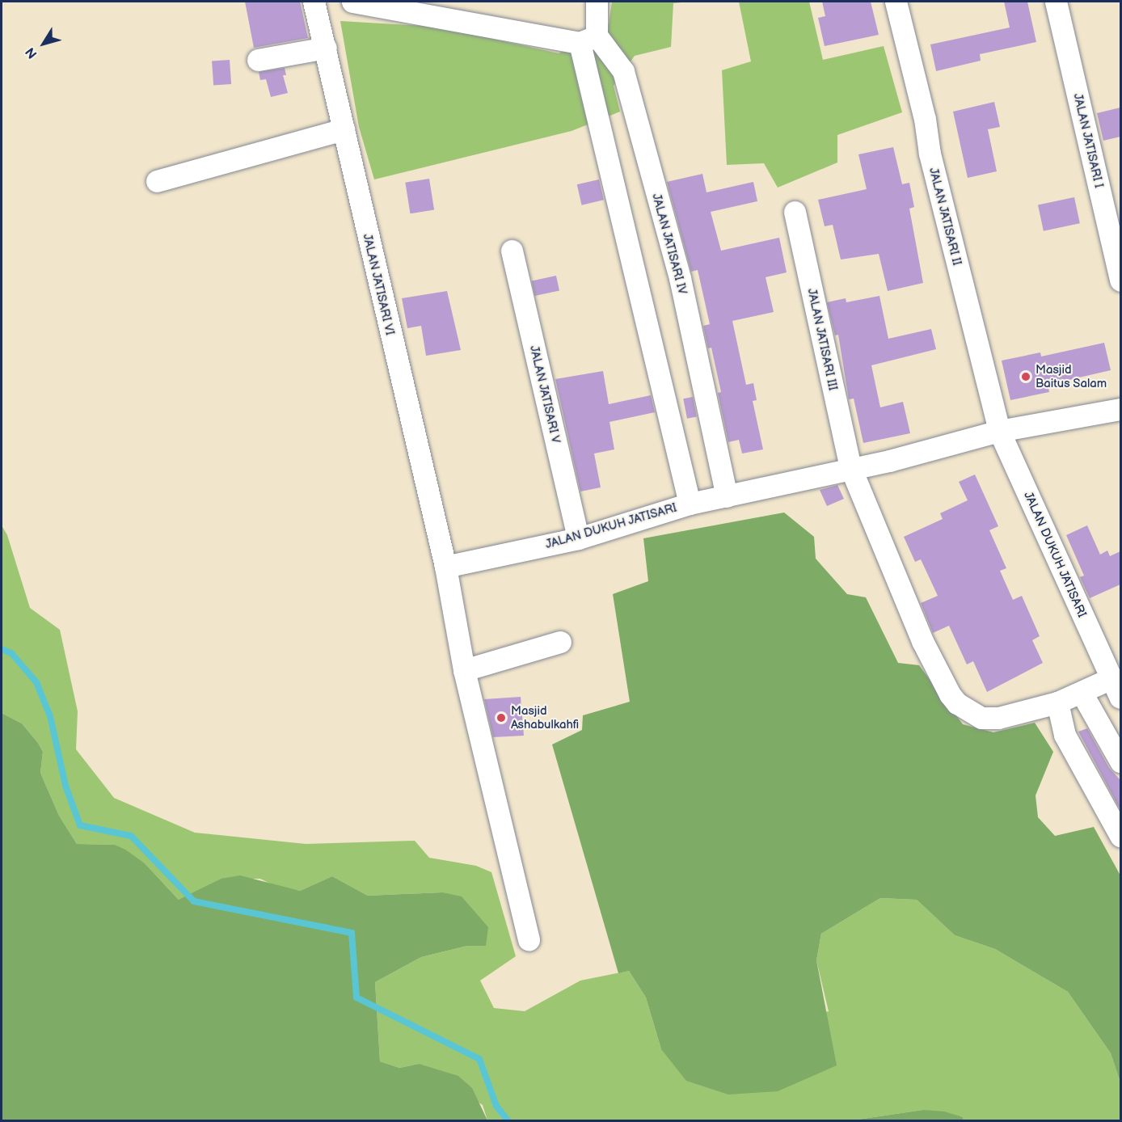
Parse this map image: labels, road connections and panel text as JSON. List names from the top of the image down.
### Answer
{
  "streets": {
    "street": [
      "JALAN JATISARI I",
      "JALAN JATISARI II",
      "JALAN JATISARI IV",
      "JALAN JATISARI VI",
      "JALAN JATISARI III",
      "JALAN JATISARI V",
      "JALAN DUKUH JATISARI"
    ]
  },
  "crossings": [
    ["JALAN JATISARI II", "JALAN DUKUH JATISARI"],
    ["JALAN JATISARI IV", "JALAN DUKUH JATISARI"],
    ["JALAN JATISARI VI", "JALAN DUKUH JATISARI"],
    ["JALAN JATISARI III", "JALAN DUKUH JATISARI"],
    ["JALAN JATISARI V", "JALAN DUKUH JATISARI"]
  ],
  "places": ["Masjid Baitus Salam", "Masjid Ashabulkahfi"],
  "north": "bottom left"
}
